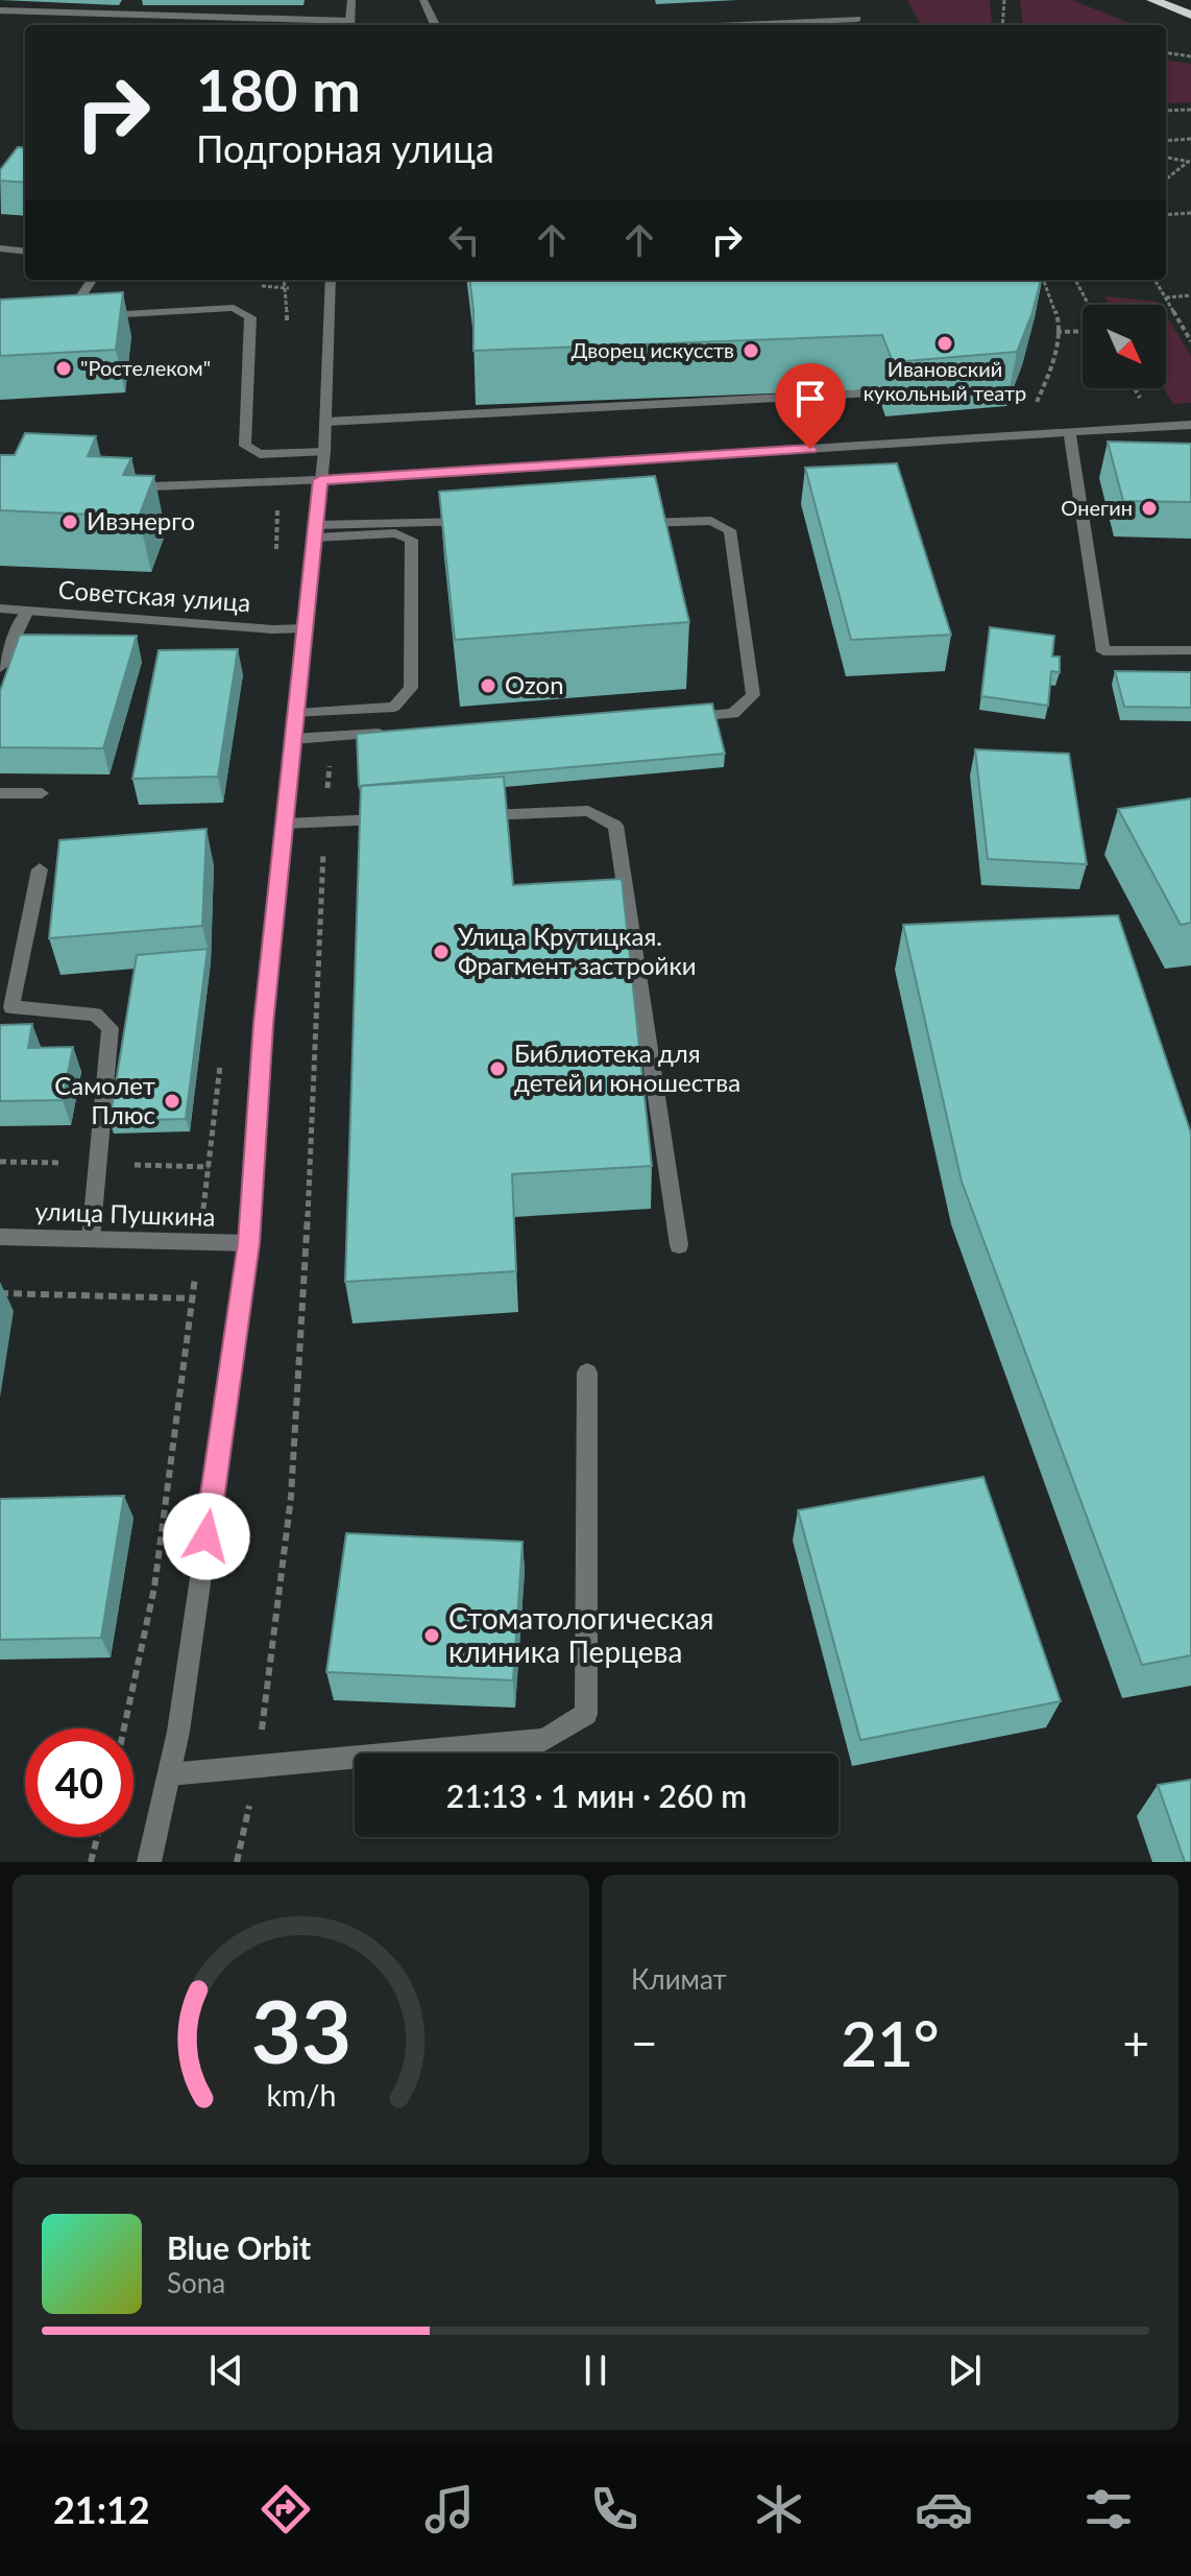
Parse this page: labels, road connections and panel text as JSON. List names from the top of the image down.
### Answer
{
  "streets": {
    "street": ["Советская улица", "улица Пушкина"]
  },
  "places": [
    "Ивановский кукольный театр",
    "Дворец искусств",
    "\"Ростелеком\"",
    "Онегин",
    "Ивэнерго",
    "Ozon",
    "Улица Крутицкая. Фрагмент застройки",
    "Библиотека для детей и юношества",
    "Самолет Плюс",
    "Стоматологическая клиника Перцева"
  ],
  "north": "bottom right",
  "page": {
    "turn": ["180 m", "Подгорная улица"],
    "limit": "40",
    "trip": "21:13 · 1 мин · 260 m",
    "tile": "Климат",
    "heat": ["−", "21°", "+"],
    "song": ["Blue Orbit", "Sona"],
    "tabs": "21:12",
    "gauge": ["33", "km/h"]
  }
}
